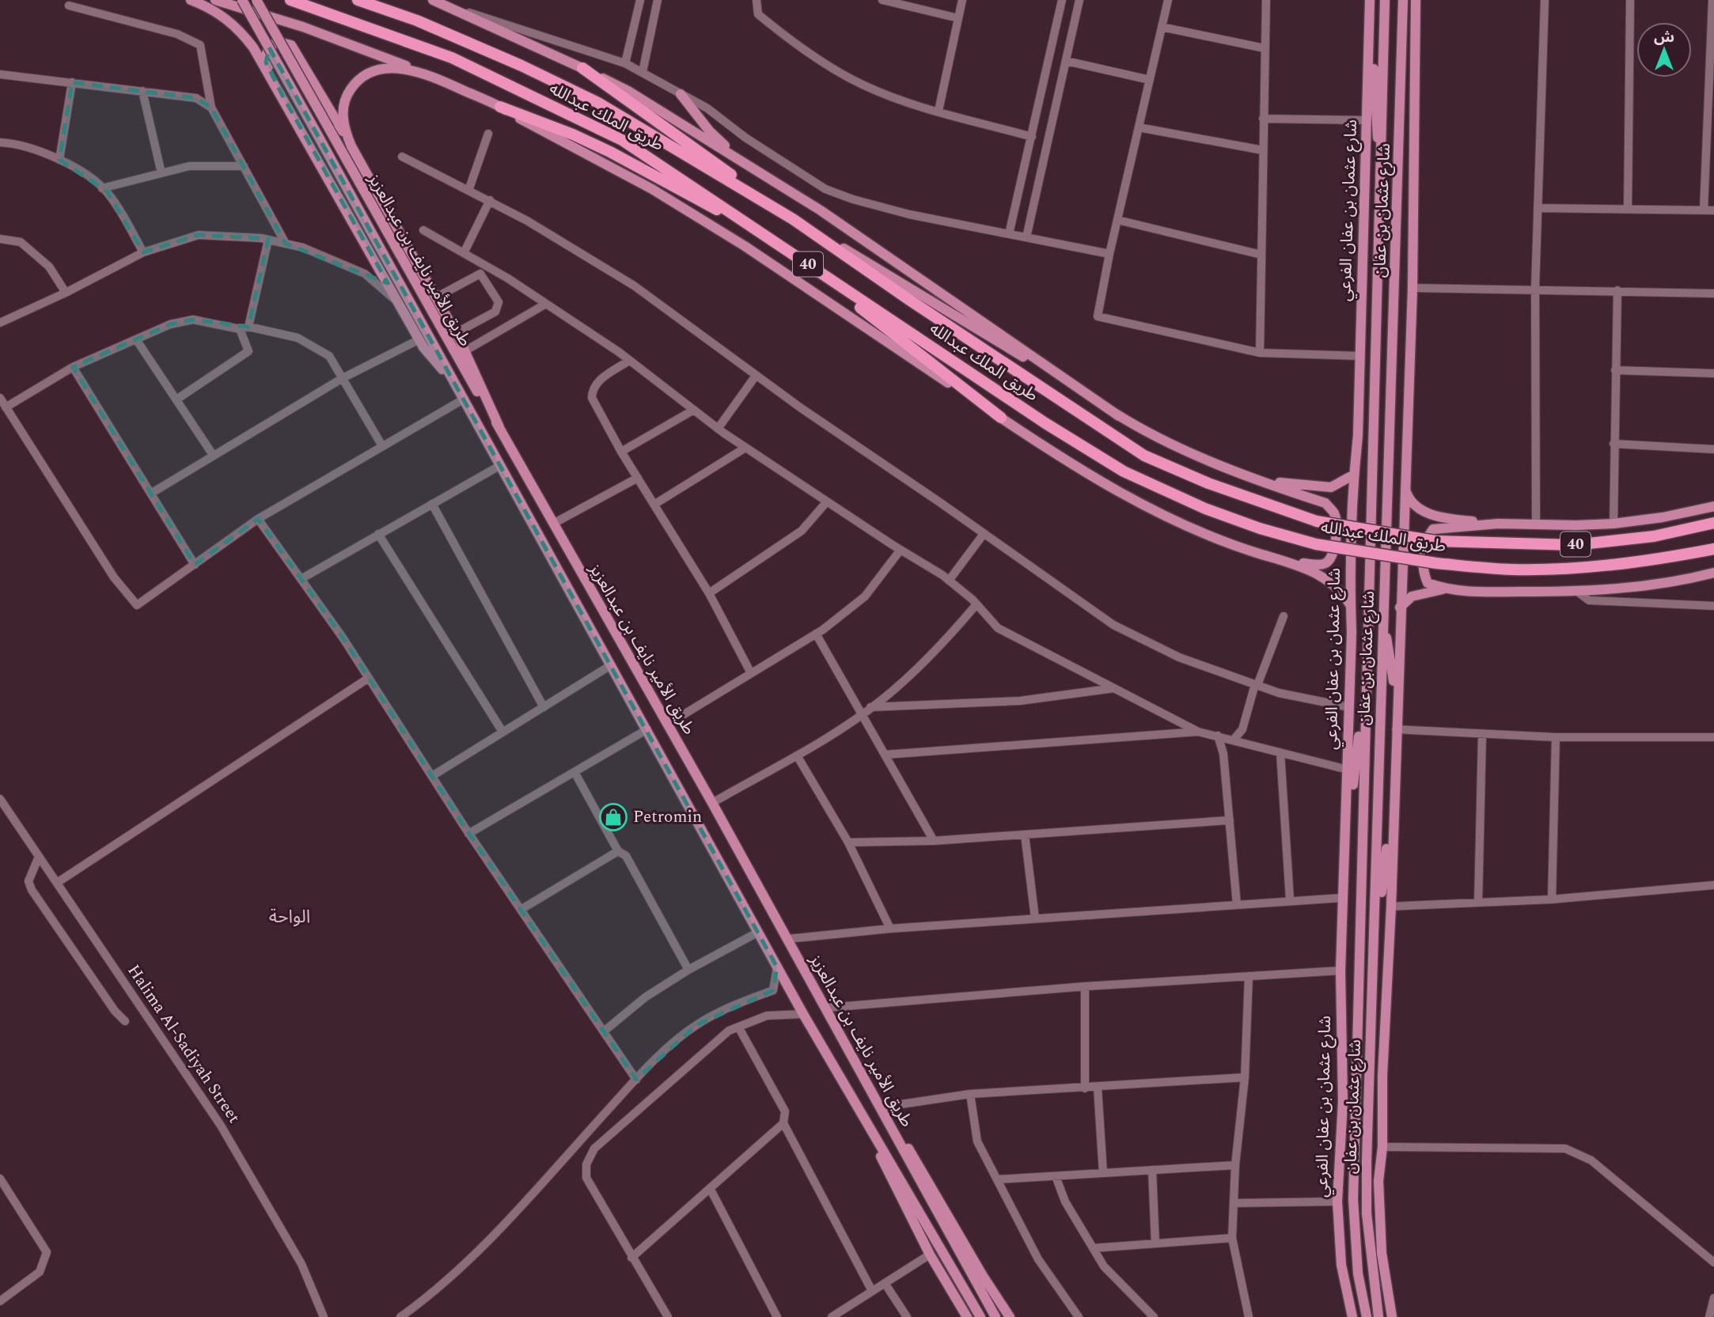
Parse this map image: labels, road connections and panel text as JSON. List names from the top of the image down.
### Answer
{
  "streets": {
    "highway": ["طريق الملك عبدالله", "40"],
    "main road": ["شارع عثمان بن عفان الفرعي", "شارع عثمان بن عفان", "طريق الأمير نايف بن عبدالعزيز"],
    "street": ["Halima Al-Sadiyah Street"]
  },
  "districts": ["الواحة"],
  "places": {
    "shop": ["Petromin"]
  },
  "north": "top"
}
